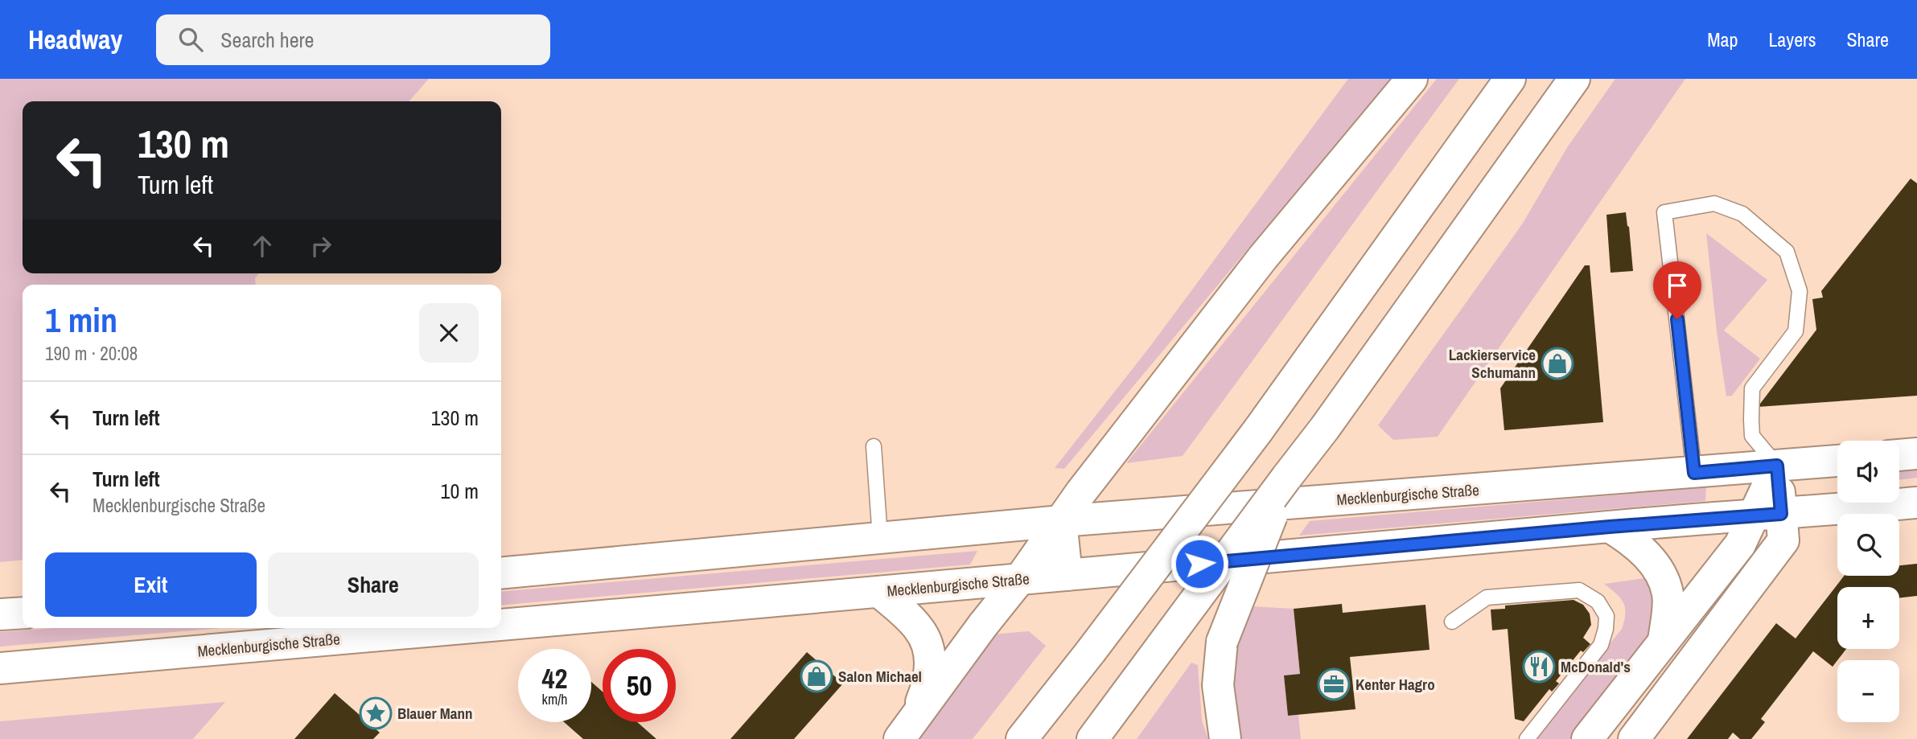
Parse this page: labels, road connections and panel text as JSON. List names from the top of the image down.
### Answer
{
  "streets": {
    "main road": ["Mecklenburgische Straße"]
  },
  "places": {
    "shop": ["Lackierservice Schumann", "Salon Michael"],
    "restaurant": ["McDonald's"],
    "office": ["Kenter Hagro"],
    "place": ["Blauer Mann"]
  },
  "page": {
    "header": "Headway",
    "search": "Search here",
    "nav": ["Map", "Layers", "Share"],
    "turn": ["130 m", "Turn left"],
    "heading": ["1 min", "190 m · 20:08"],
    "list": [
      {
        "name": "Turn left",
        "value": "130 m"
      },
      {
        "name": "Turn left",
        "note": "Mecklenburgische Straße",
        "value": "10 m"
      }
    ],
    "map_buttons": ["+", "−"],
    "buttons": ["Exit", "Share"],
    "speed": "42 km/h",
    "limit": "50"
  }
}
